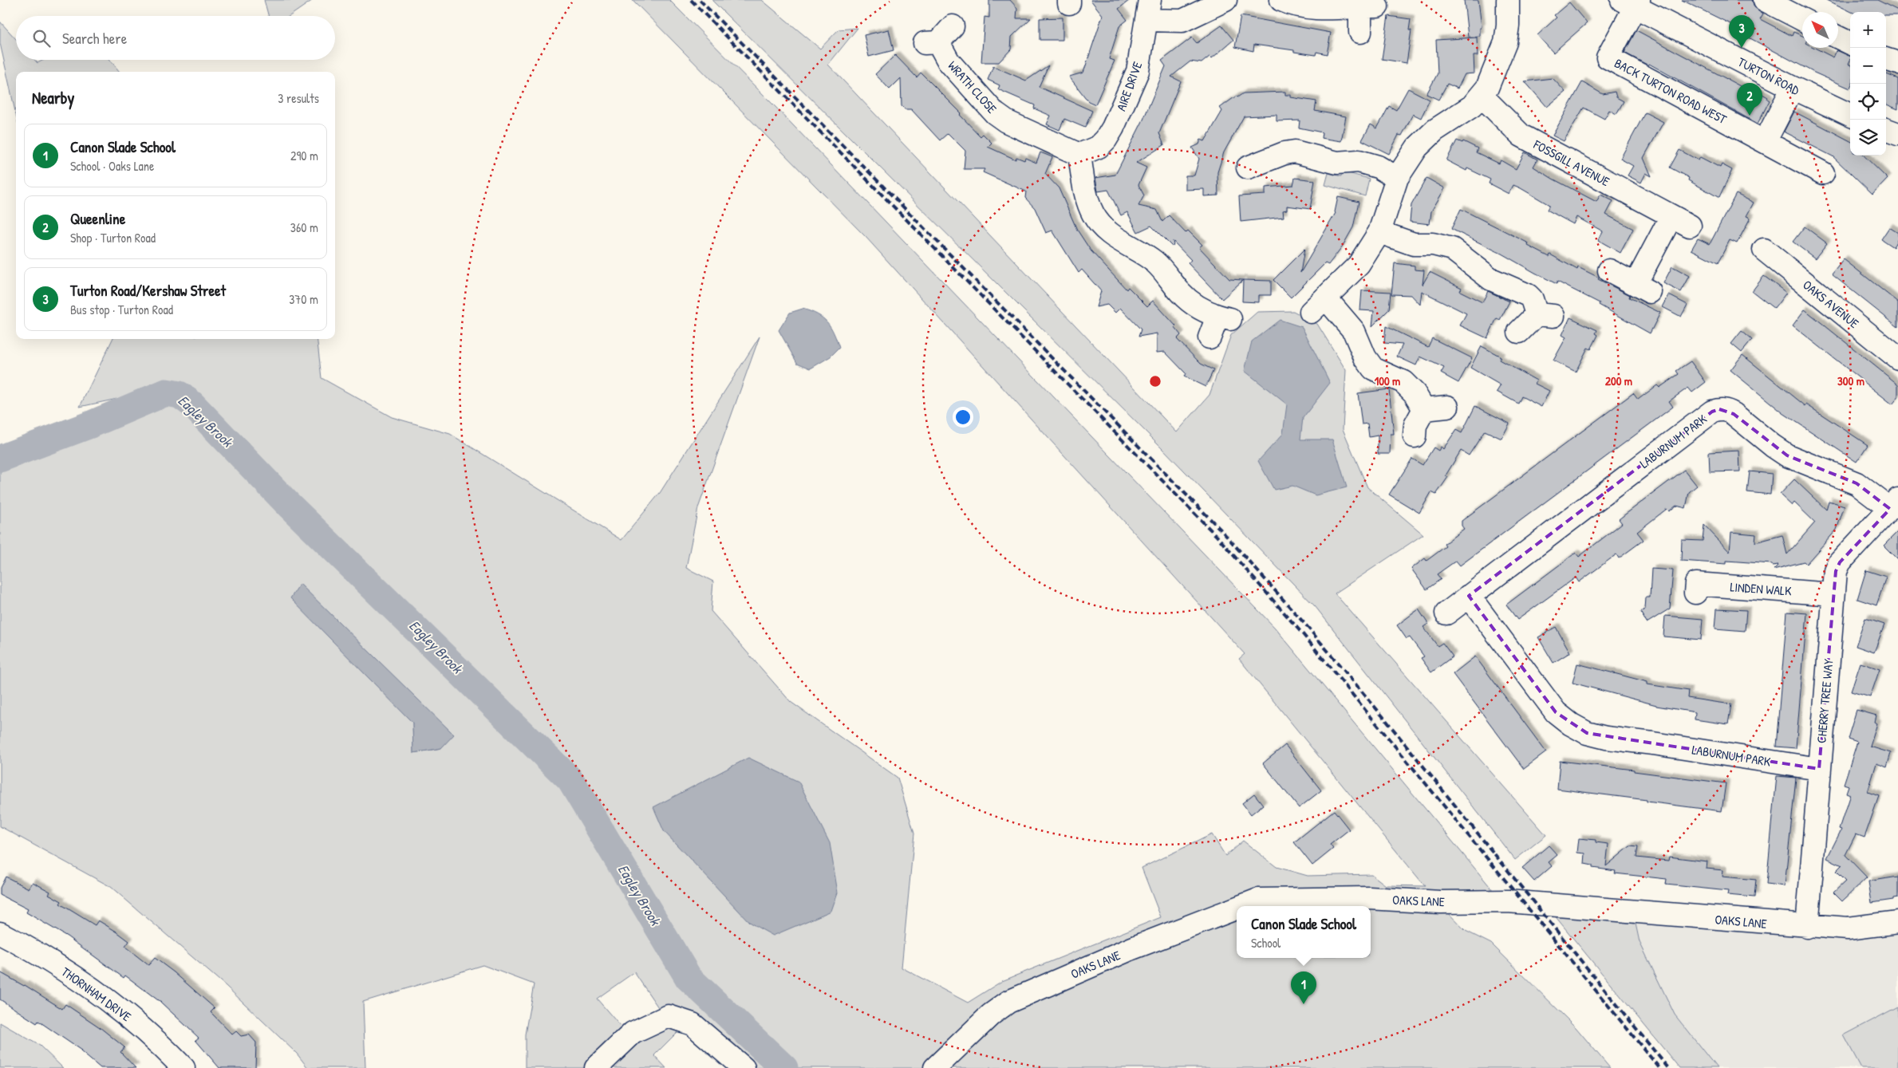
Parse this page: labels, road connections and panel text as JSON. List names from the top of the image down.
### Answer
{
  "streets": {
    "street": [
      "TURTON ROAD",
      "AIRE DRIVE",
      "WRATH CLOSE",
      "BACK TURTON ROAD WEST",
      "FOSSGILL AVENUE",
      "OAKS AVENUE",
      "LABURNUM PARK",
      "LINDEN WALK",
      "CHERRY TREE WAY",
      "OAKS LANE",
      "THORNHAM DRIVE"
    ]
  },
  "crossings": [
    ["TURTON ROAD", "BACK TURTON ROAD WEST"],
    ["AIRE DRIVE", "WRATH CLOSE"],
    ["LABURNUM PARK", "CHERRY TREE WAY"],
    ["LINDEN WALK", "CHERRY TREE WAY"],
    ["CHERRY TREE WAY", "OAKS LANE"]
  ],
  "water": ["Eagley Brook"],
  "north": "top left",
  "page": {
    "map_buttons": ["+", "−"],
    "pins": ["3", "2", "1"],
    "search": "Search here",
    "heading": ["Nearby", "3 results"],
    "list": [
      {
        "mark": "1",
        "name": "Canon Slade School",
        "note": "School · Oaks Lane",
        "value": "290 m"
      },
      {
        "mark": "2",
        "name": "Queenline",
        "note": "Shop · Turton Road",
        "value": "360 m"
      },
      {
        "mark": "3",
        "name": "Turton Road/Kershaw Street",
        "note": "Bus stop · Turton Road",
        "value": "370 m"
      }
    ],
    "popup": ["Canon Slade School", "School"]
  },
  "rings": ["100 m", "200 m", "300 m"]
}
